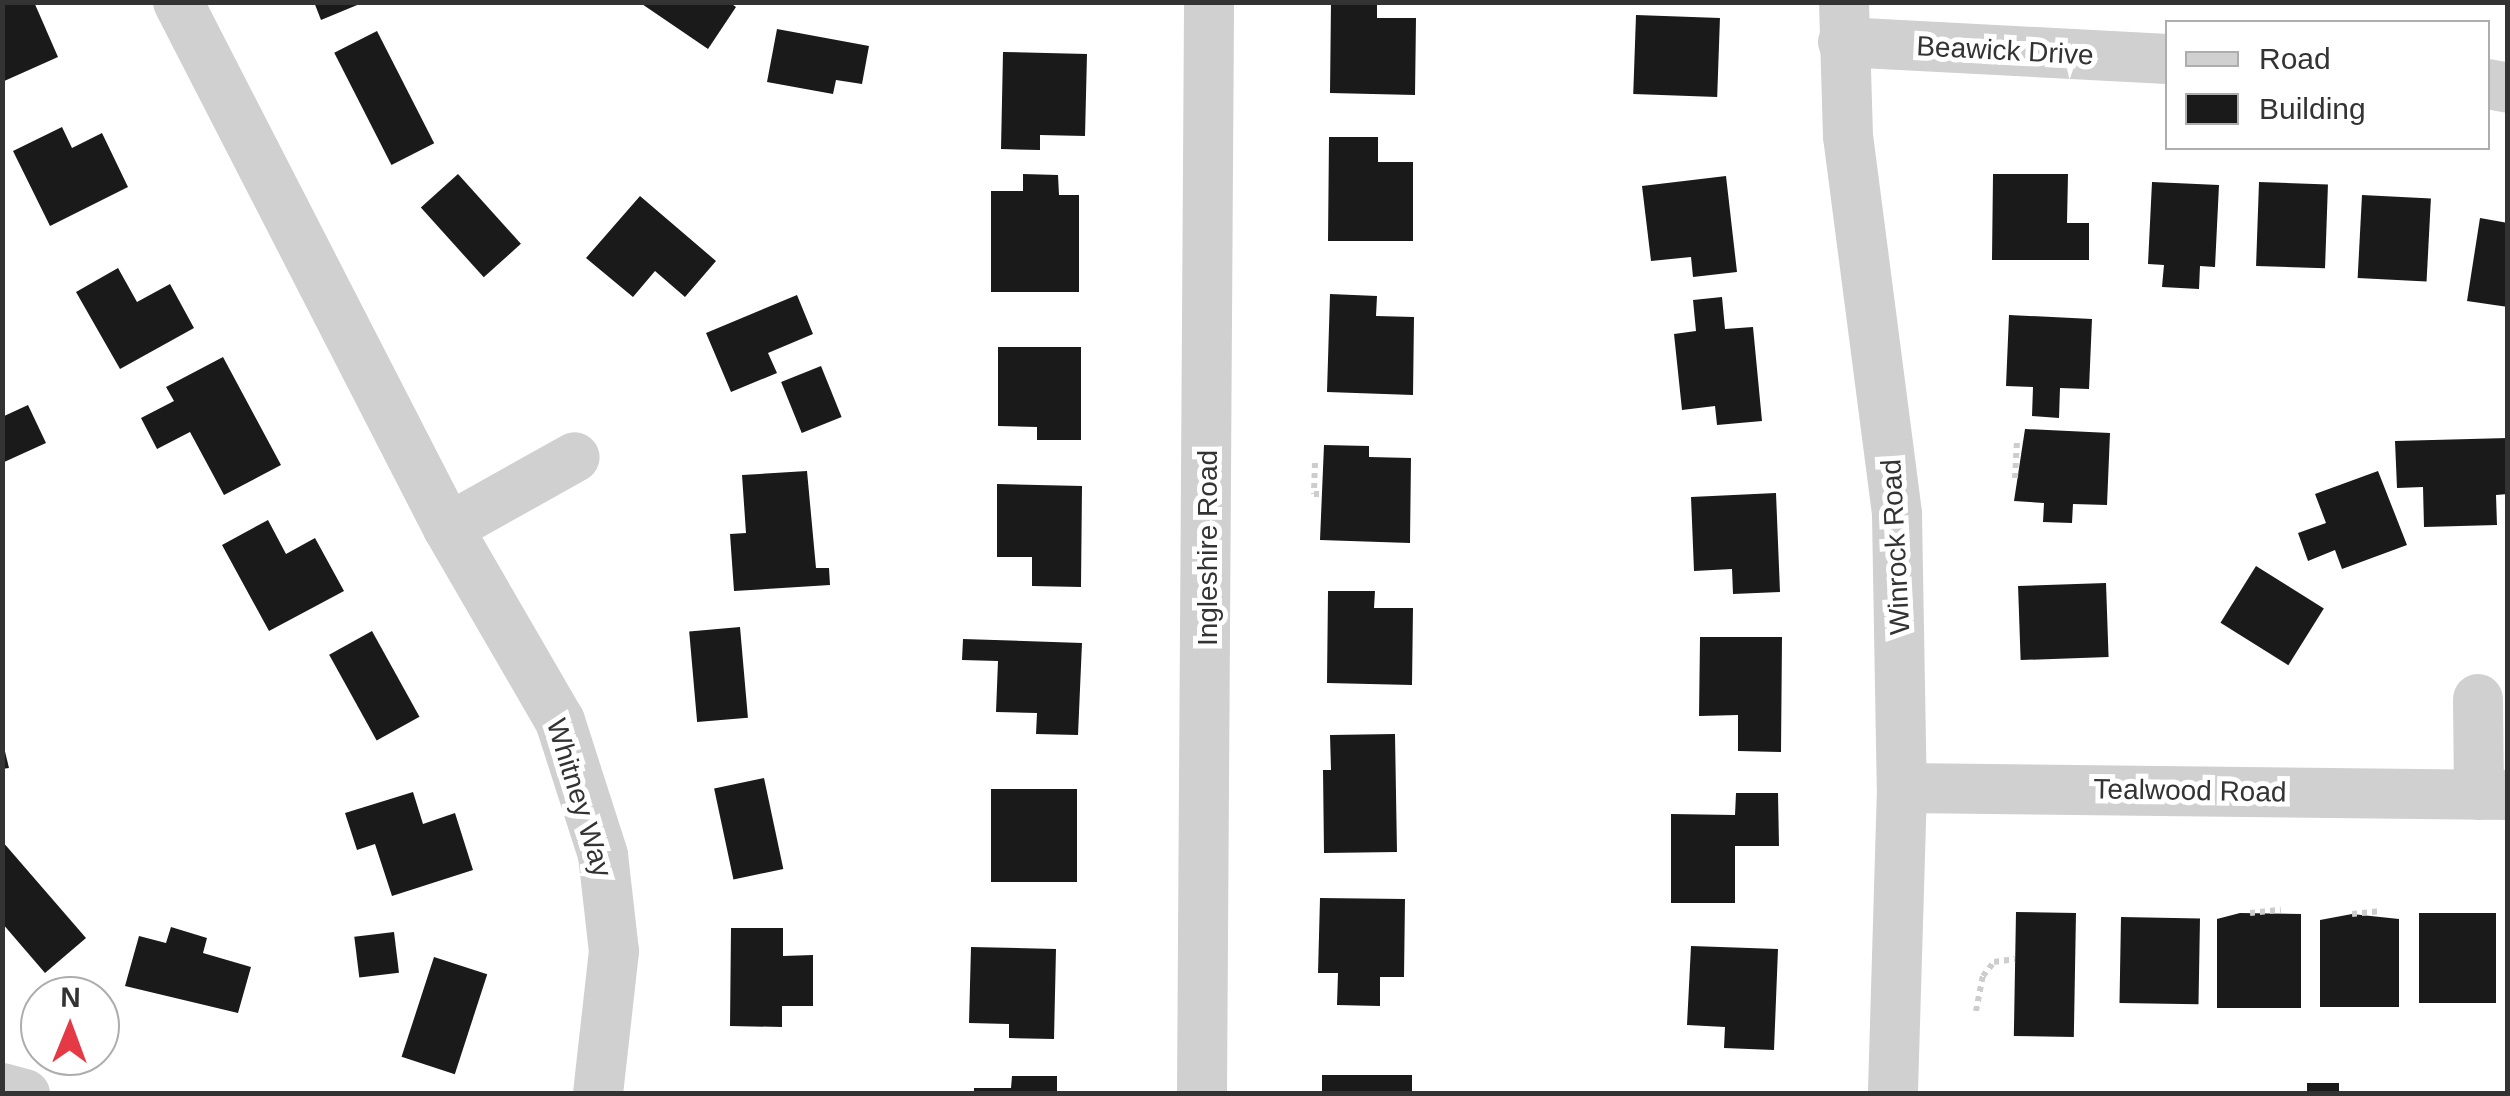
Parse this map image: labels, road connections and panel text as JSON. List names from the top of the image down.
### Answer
{
  "streets": {
    "street": [
      "Beawick Drive",
      "Winrock Road",
      "Ingleshire Road",
      "Tealwood Road",
      "Whitney Way"
    ]
  },
  "crossings": [
    ["Beawick Drive", "Winrock Road"],
    ["Winrock Road", "Tealwood Road"]
  ],
  "legend": ["Road", "Building"],
  "north": "top"
}
